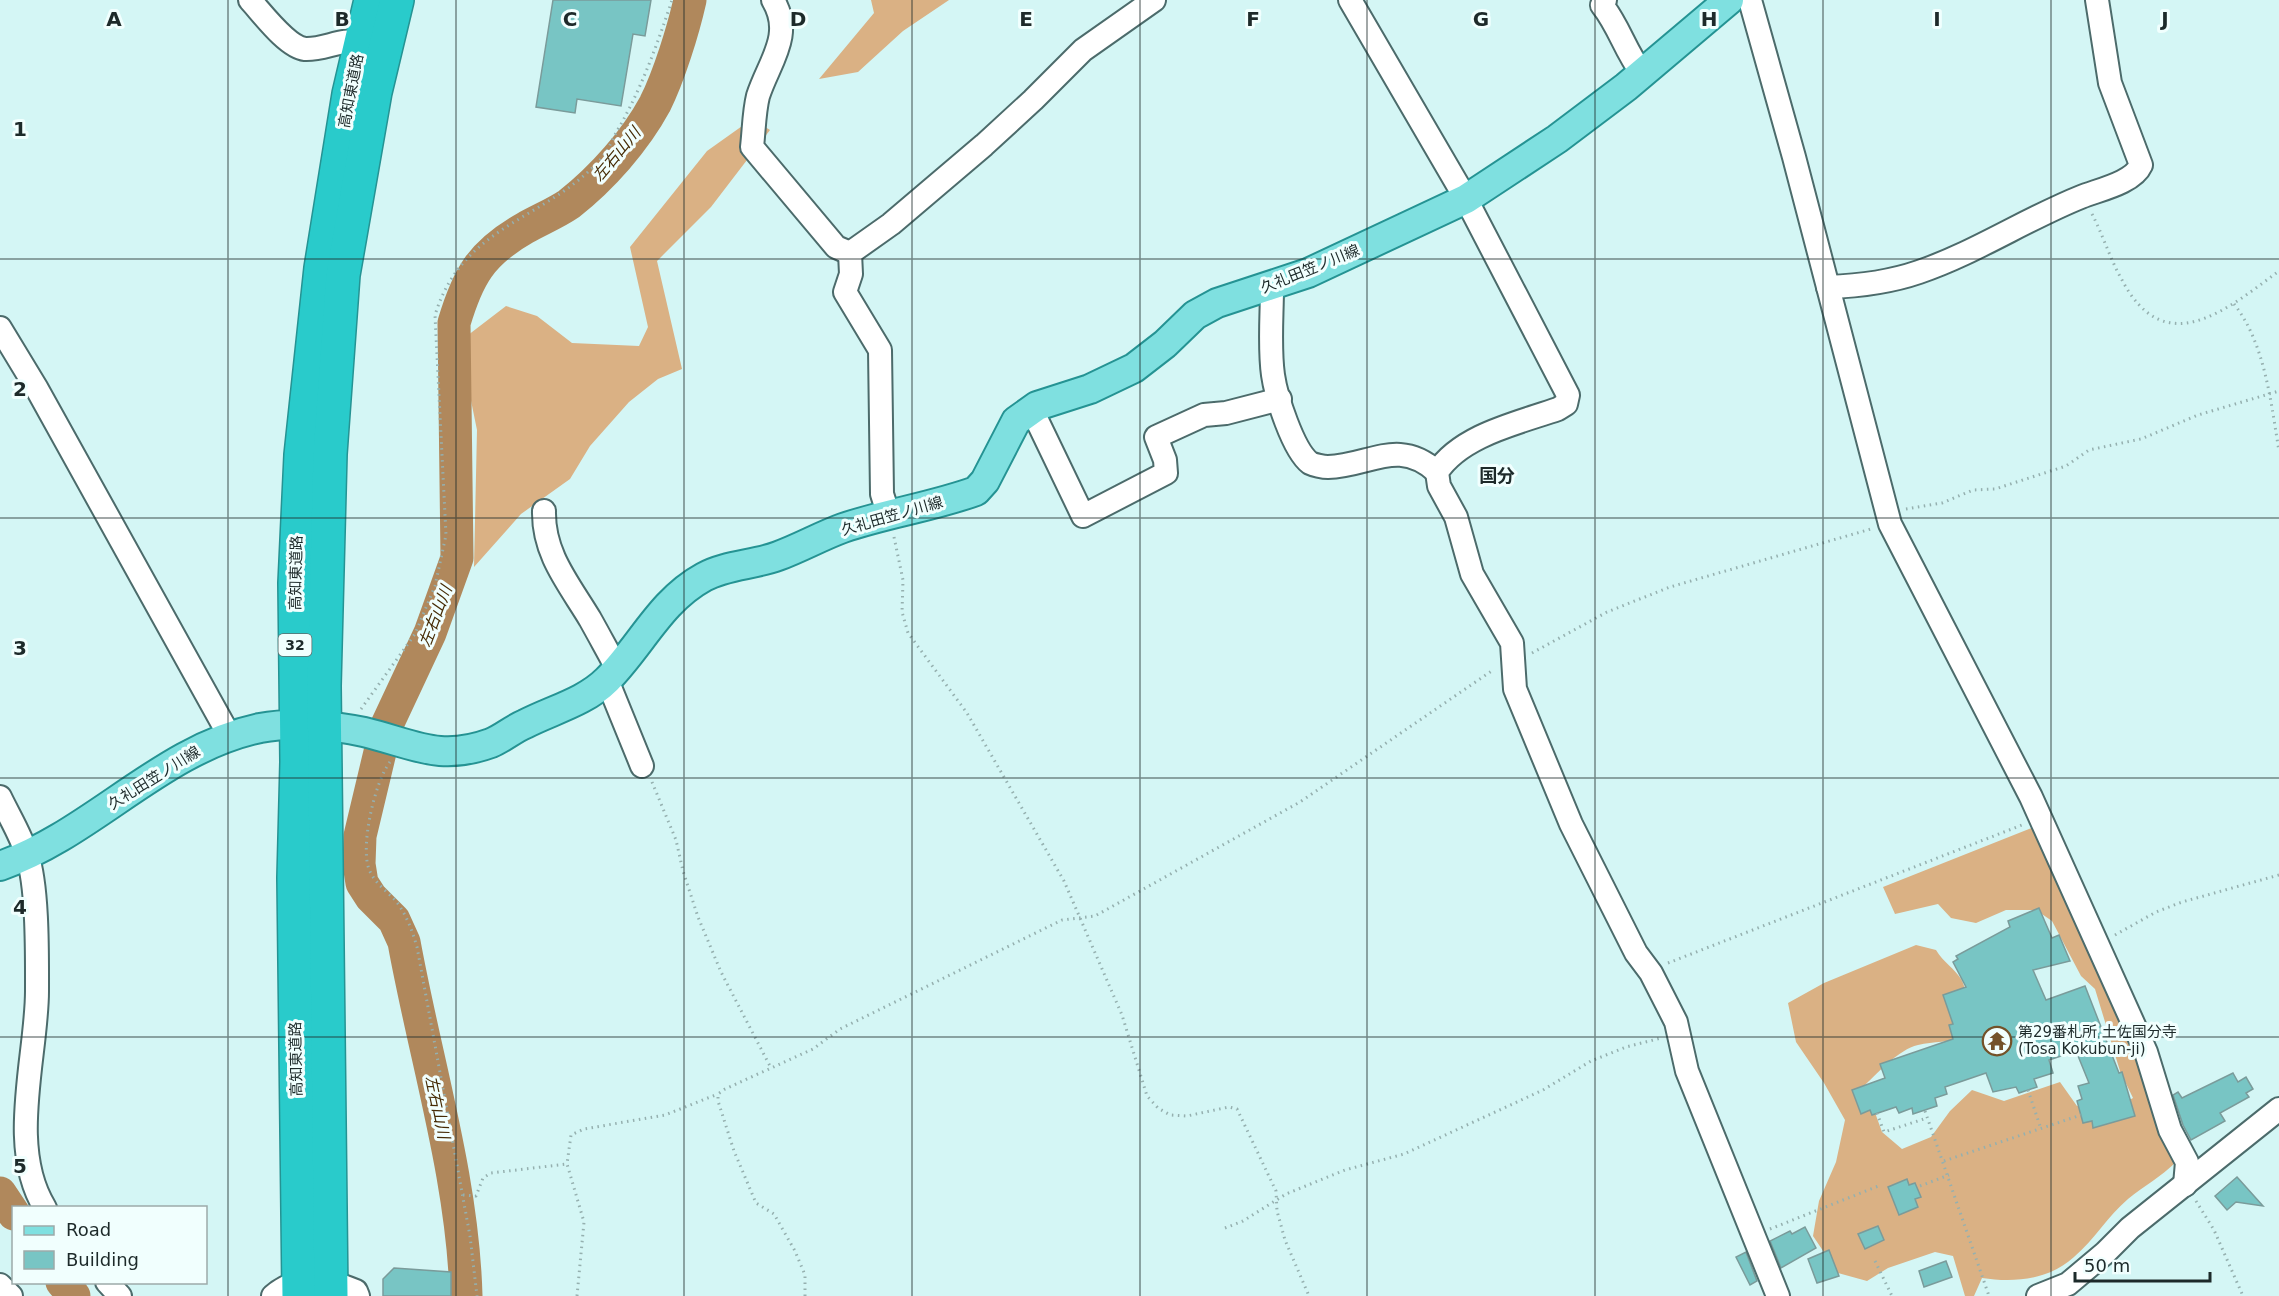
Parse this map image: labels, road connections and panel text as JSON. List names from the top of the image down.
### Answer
{
  "streets": {
    "highway": ["高知東道路", "32"],
    "main road": ["久礼田笠ノ川線"]
  },
  "crossings": [
    ["高知東道路", "久礼田笠ノ川線"]
  ],
  "districts": ["国分"],
  "water": ["左右山川"],
  "places": {
    "temple": ["第29番札所 土佐国分寺 (Tosa Kokubun-ji)"]
  },
  "legend": ["Road", "Building"],
  "scale_bar": "50 m",
  "grid": {
    "columns": [
      "A",
      "B",
      "C",
      "D",
      "E",
      "F",
      "G",
      "H",
      "I",
      "J"
    ],
    "rows": [
      "1",
      "2",
      "3",
      "4",
      "5"
    ]
  }
}
